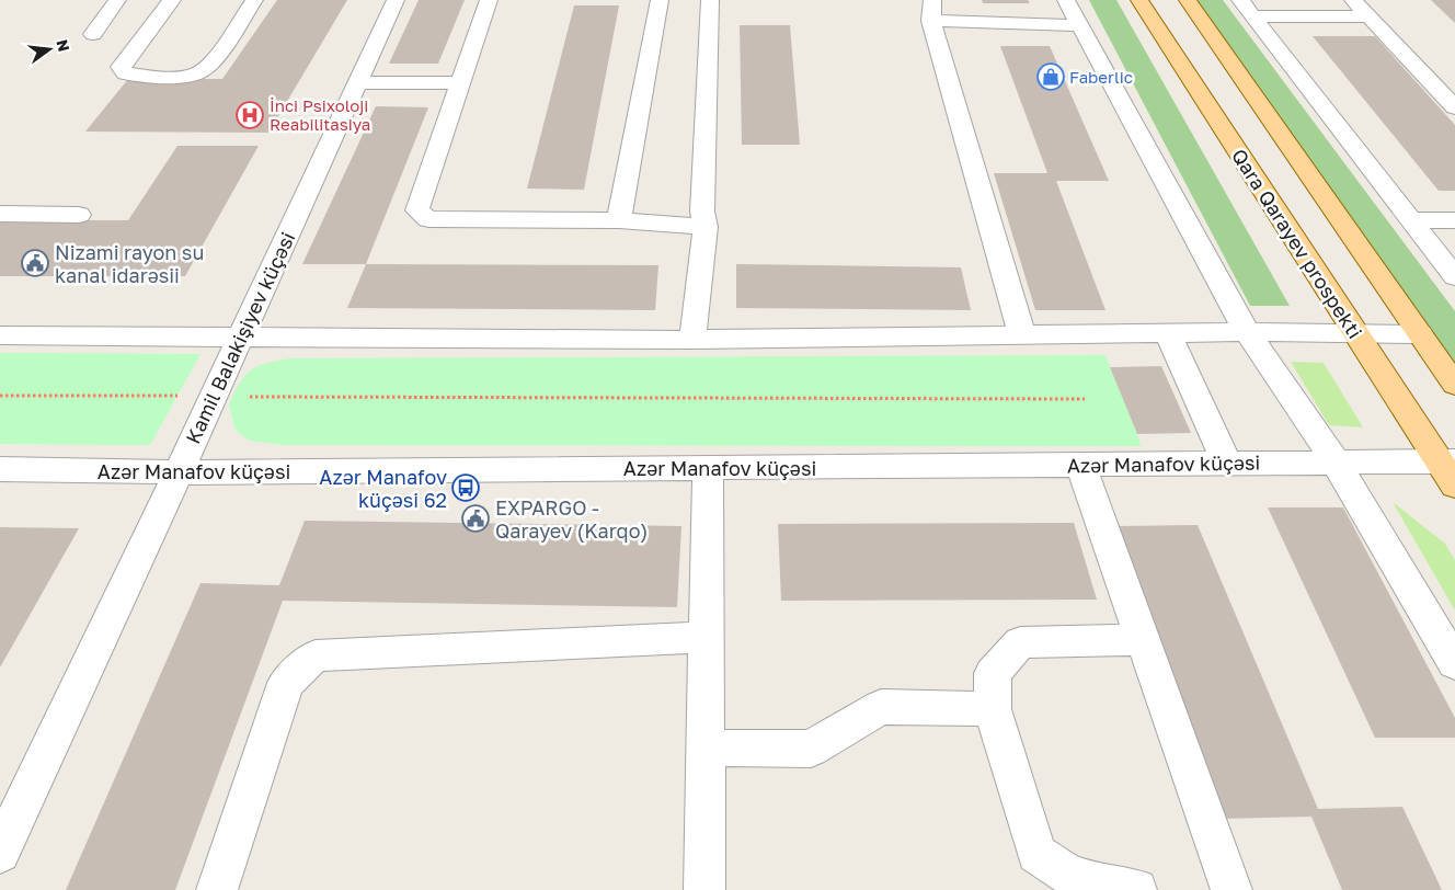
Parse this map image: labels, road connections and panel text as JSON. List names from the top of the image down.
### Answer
{
  "streets": {
    "main road": ["Qara Qarayev prospekti"],
    "street": ["Kamil Balakişiyev küçəsi", "Azər Manafov küçəsi"]
  },
  "crossings": [
    ["Qara Qarayev prospekti", "Azər Manafov küçəsi"],
    ["Kamil Balakişiyev küçəsi", "Azər Manafov küçəsi"]
  ],
  "places": {
    "shop": ["Faberlic"],
    "hospital": ["İnci Psixoloji Reabilitasiya"],
    "public building": ["Nizami rayon su kanal idarəsii", "EXPARGO - Qarayev (Karqo)"],
    "bus stop": ["Azər Manafov küçəsi 62"]
  },
  "north": "right"
}
